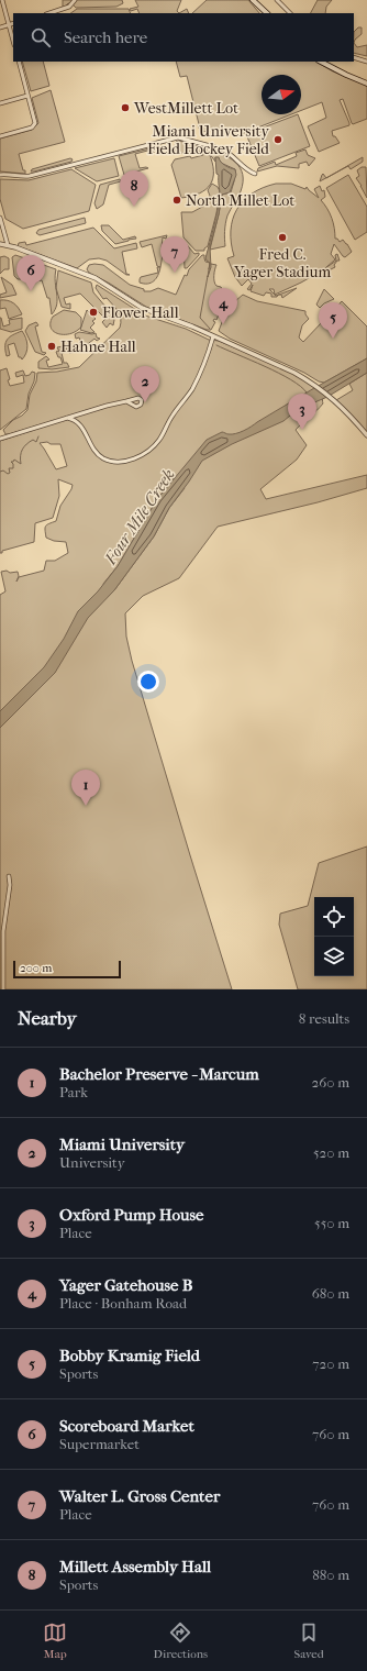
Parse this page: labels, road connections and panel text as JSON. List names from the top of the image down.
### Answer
{
  "water": ["Four Mile Creek"],
  "places": [
    "WestMillett Lot",
    "Miami University Field Hockey Field",
    "North Millet Lot",
    "Fred C. Yager Stadium",
    "Flower Hall",
    "Hahne Hall"
  ],
  "scale_bar": "200 m",
  "north": "right",
  "page": {
    "search": "Search here",
    "pins": [
      "8",
      "7",
      "6",
      "4",
      "5",
      "2",
      "3",
      "1"
    ],
    "scale": "200 m",
    "heading": ["Nearby", "8 results"],
    "list": [
      {
        "mark": "1",
        "name": "Bachelor Preserve - Marcum",
        "note": "Park",
        "value": "260 m"
      },
      {
        "mark": "2",
        "name": "Miami University",
        "note": "University",
        "value": "520 m"
      },
      {
        "mark": "3",
        "name": "Oxford Pump House",
        "note": "Place",
        "value": "550 m"
      },
      {
        "mark": "4",
        "name": "Yager Gatehouse B",
        "note": "Place · Bonham Road",
        "value": "680 m"
      },
      {
        "mark": "5",
        "name": "Bobby Kramig Field",
        "note": "Sports",
        "value": "720 m"
      },
      {
        "mark": "6",
        "name": "Scoreboard Market",
        "note": "Supermarket",
        "value": "760 m"
      },
      {
        "mark": "7",
        "name": "Walter L. Gross Center",
        "note": "Place",
        "value": "760 m"
      },
      {
        "mark": "8",
        "name": "Millett Assembly Hall",
        "note": "Sports",
        "value": "880 m"
      }
    ],
    "nav": ["Map", "Directions", "Saved"]
  }
}
